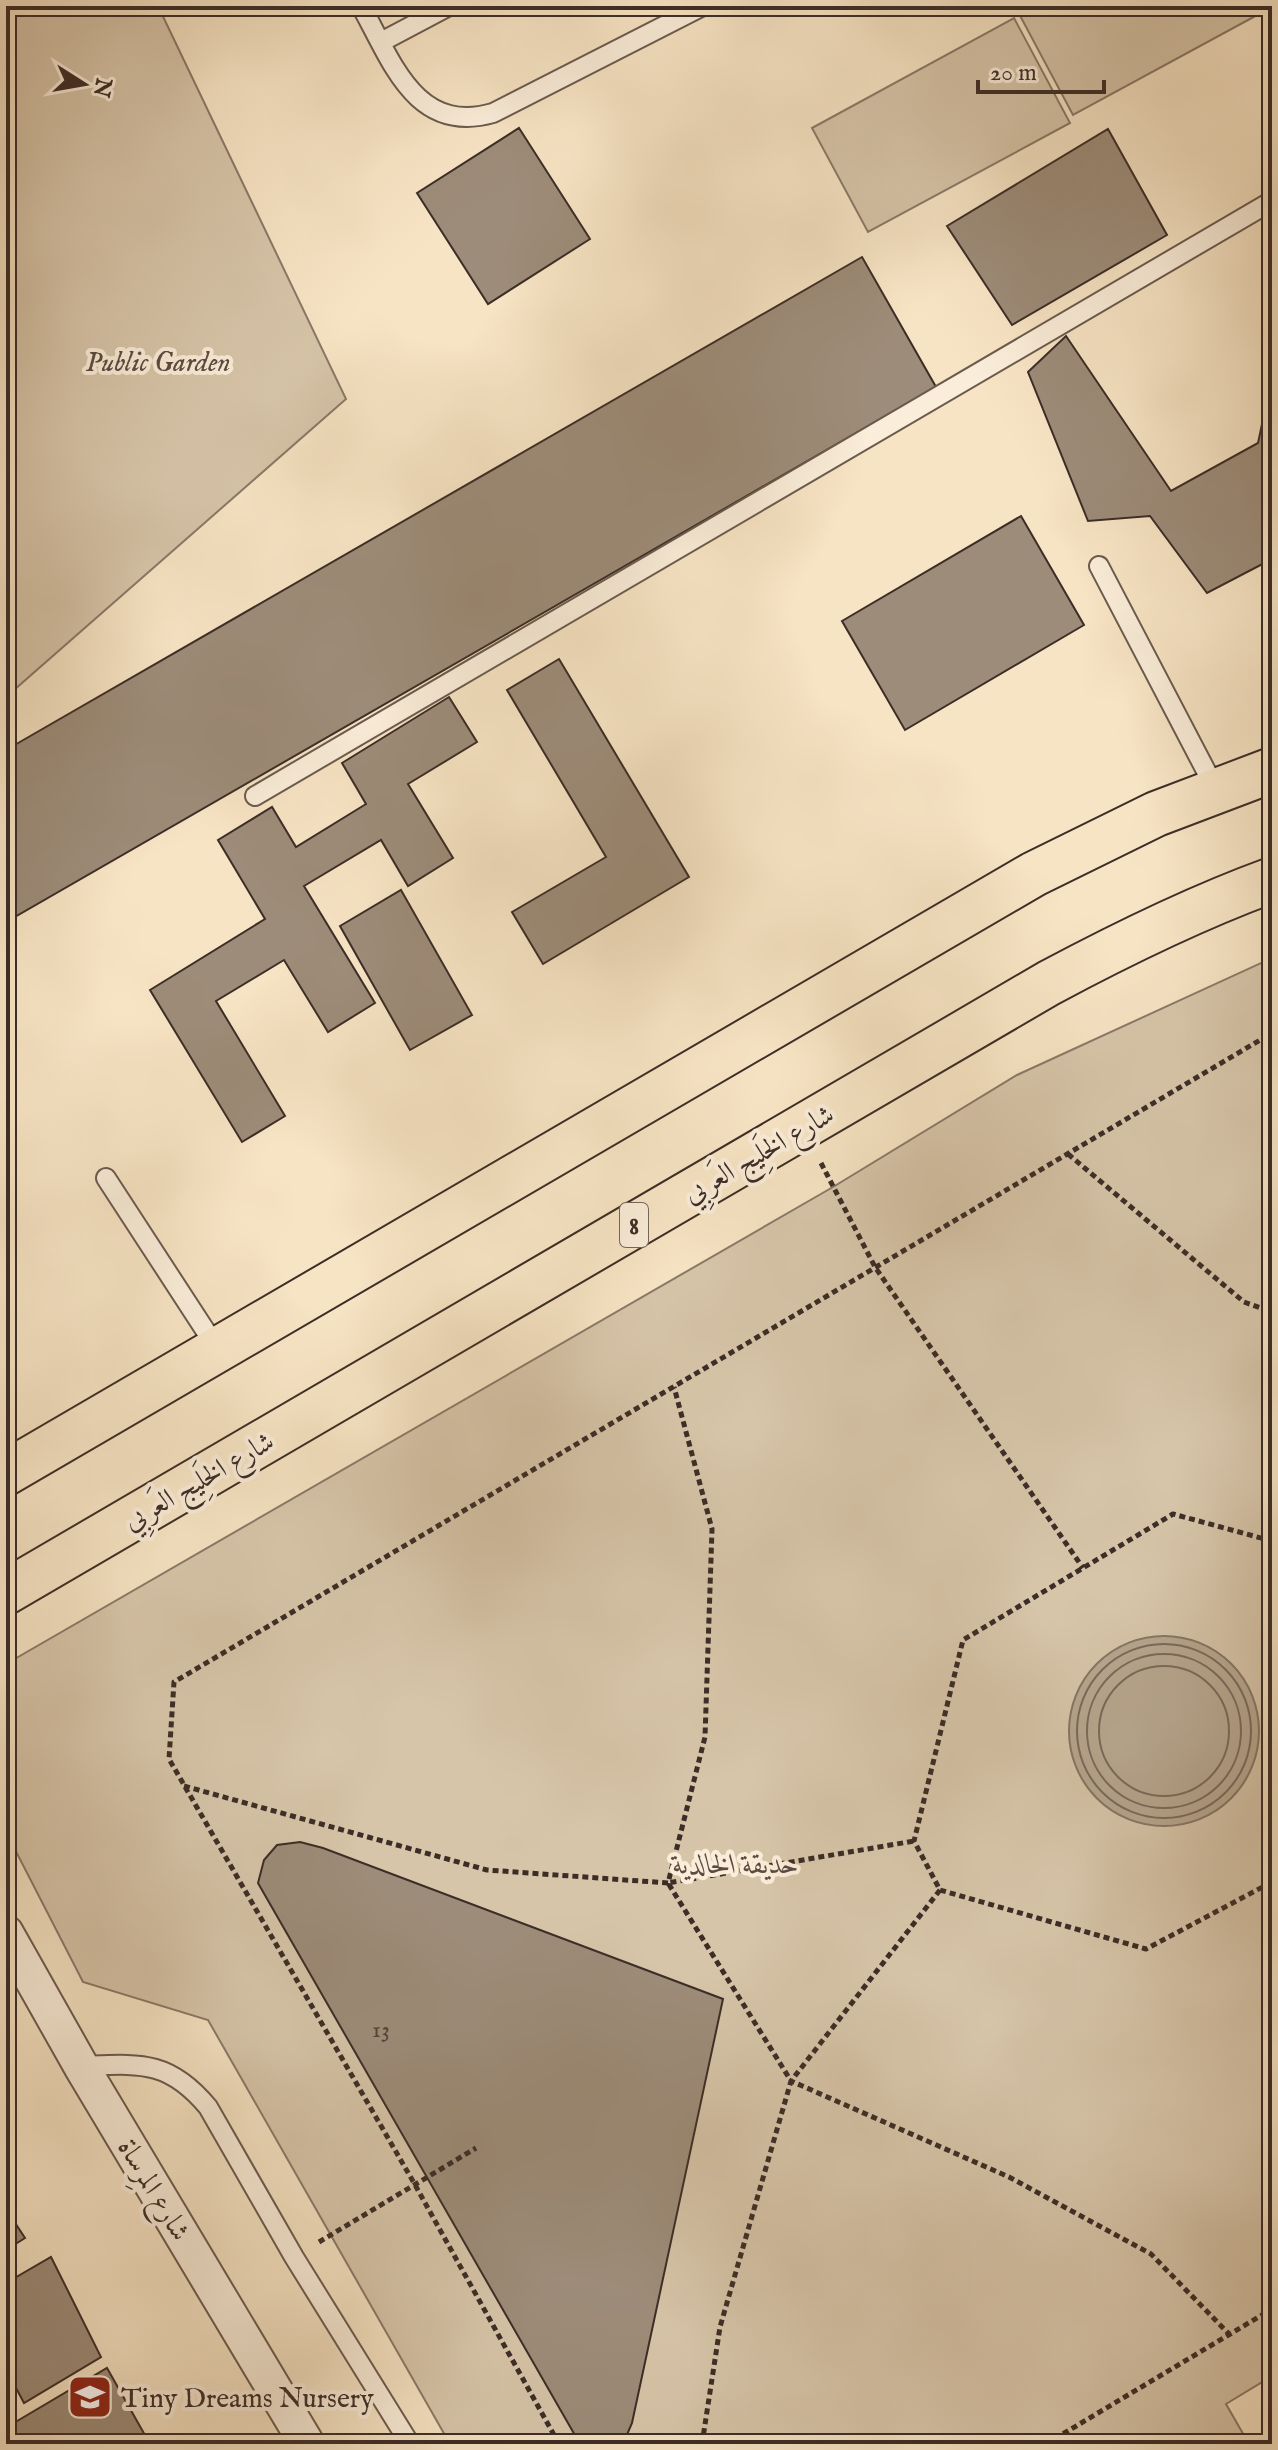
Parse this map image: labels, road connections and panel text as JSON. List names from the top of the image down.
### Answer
{
  "streets": {
    "highway": ["شارع الخَلِيج العَربِي", "8"],
    "street": ["شارع المِرساة"]
  },
  "parks": ["Public Garden", "حديقة الخالدية"],
  "places": {
    "school or university": ["Tiny Dreams Nursery"]
  },
  "house_numbers": ["13"],
  "scale_bar": "20 m",
  "north": "right"
}
